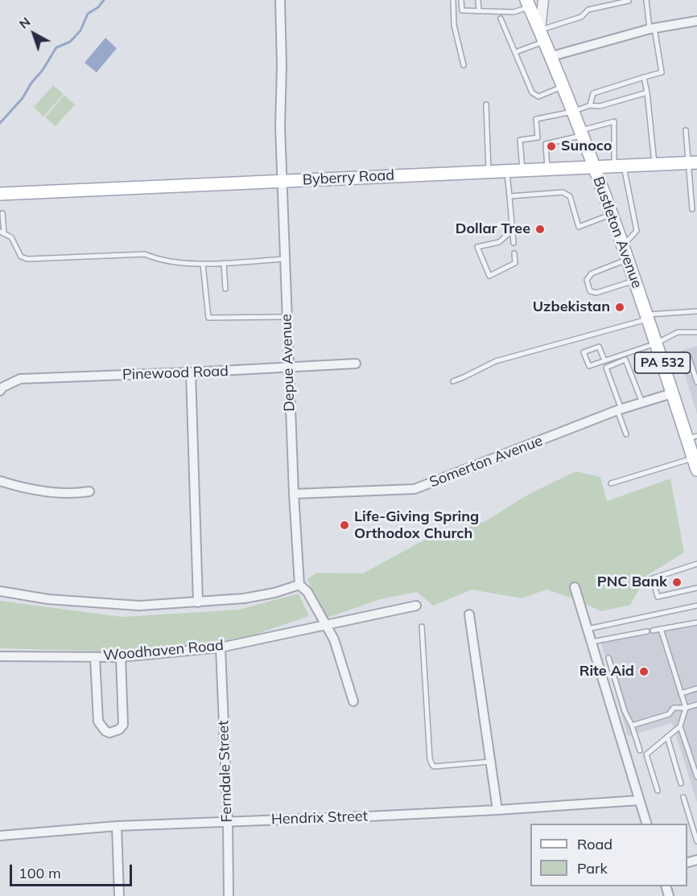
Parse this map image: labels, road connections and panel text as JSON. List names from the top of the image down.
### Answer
{
  "streets": {
    "main road": ["Byberry Road", "Bustleton Avenue", "PA 532"],
    "street": [
      "Depue Avenue",
      "Pinewood Road",
      "Somerton Avenue",
      "Woodhaven Road",
      "Ferndale Street",
      "Hendrix Street"
    ]
  },
  "crossings": [
    ["Byberry Road", "Bustleton Avenue"],
    ["Byberry Road", "Depue Avenue"],
    ["Bustleton Avenue", "Somerton Avenue"],
    ["Depue Avenue", "Pinewood Road"],
    ["Depue Avenue", "Somerton Avenue"],
    ["Woodhaven Road", "Ferndale Street"],
    ["Ferndale Street", "Hendrix Street"]
  ],
  "places": [
    "Sunoco",
    "Dollar Tree",
    "Uzbekistan",
    "Life-Giving Spring Orthodox Church",
    "PNC Bank",
    "Rite Aid"
  ],
  "legend": ["Road", "Park"],
  "scale_bar": "100 m",
  "north": "top left"
}
